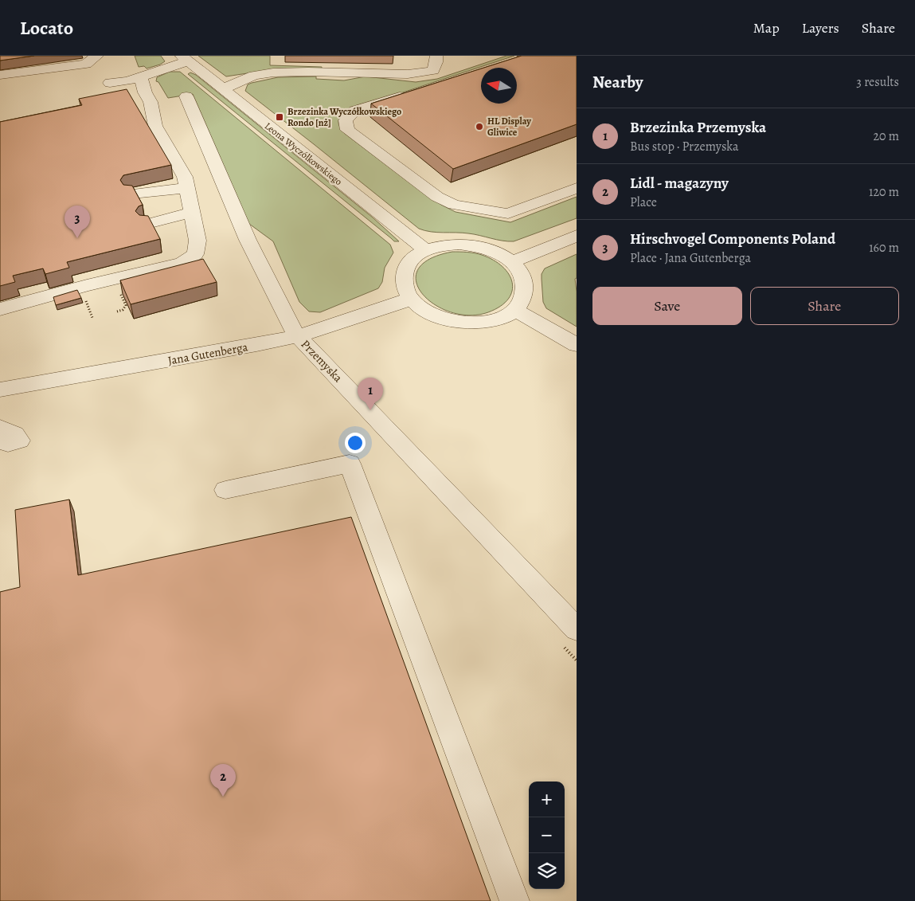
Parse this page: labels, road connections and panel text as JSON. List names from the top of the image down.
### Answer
{
  "streets": {
    "street": ["Leona Wyczółkowskiego", "Jana Gutenberga", "Przemyska"]
  },
  "crossings": [
    ["Leona Wyczółkowskiego", "Jana Gutenberga"],
    ["Jana Gutenberga", "Przemyska"]
  ],
  "places": {
    "transit": ["Brzezinka Wyczółkowskiego Rondo [nż]"],
    "other": ["HL Display Gliwice"]
  },
  "north": "left",
  "page": {
    "header": "Locato",
    "nav": ["Map", "Layers", "Share"],
    "heading": ["Nearby", "3 results"],
    "list": [
      {
        "mark": "1",
        "name": "Brzezinka Przemyska",
        "note": "Bus stop · Przemyska",
        "value": "20 m"
      },
      {
        "mark": "2",
        "name": "Lidl - magazyny",
        "note": "Place",
        "value": "120 m"
      },
      {
        "mark": "3",
        "name": "Hirschvogel Components Poland",
        "note": "Place · Jana Gutenberga",
        "value": "160 m"
      }
    ],
    "pins": ["3", "1", "2"],
    "buttons": ["Save", "Share"],
    "map_buttons": ["+", "−"]
  }
}
